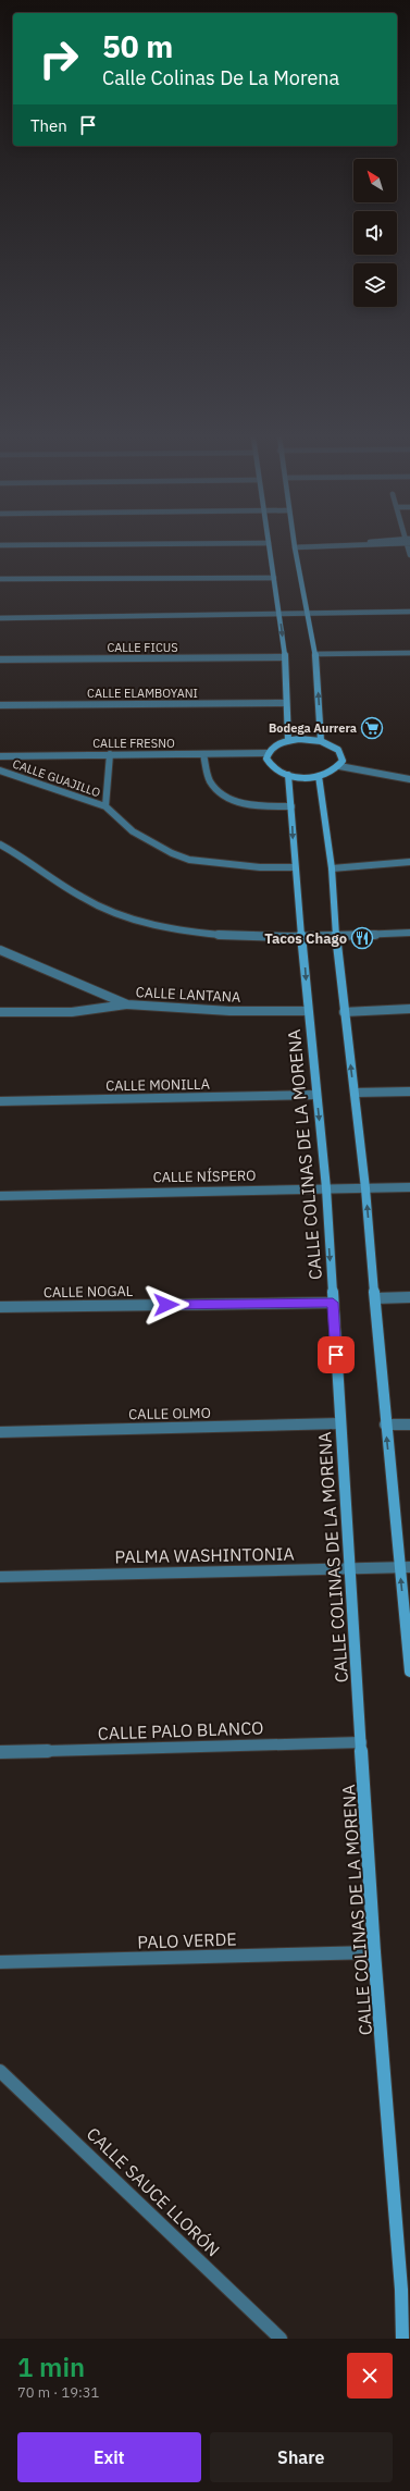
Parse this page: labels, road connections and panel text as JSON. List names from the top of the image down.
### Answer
{
  "streets": {
    "street": [
      "CALLE FICUS",
      "CALLE ELAMBOYANI",
      "CALLE FRESNO",
      "CALLE GUAJILLO",
      "CALLE LANTANA",
      "CALLE MONILLA",
      "CALLE COLINAS DE LA MORENA",
      "CALLE NÍSPERO",
      "CALLE NOGAL",
      "CALLE OLMO",
      "PALMA WASHINTONIA",
      "CALLE PALO BLANCO",
      "PALO VERDE",
      "CALLE SAUCE LLORÓN"
    ]
  },
  "crossings": [
    ["CALLE FRESNO", "CALLE GUAJILLO"],
    ["CALLE GUAJILLO", "CALLE COLINAS DE LA MORENA"],
    ["CALLE LANTANA", "CALLE COLINAS DE LA MORENA"],
    ["CALLE MONILLA", "CALLE COLINAS DE LA MORENA"],
    ["CALLE COLINAS DE LA MORENA", "CALLE NÍSPERO"],
    ["CALLE COLINAS DE LA MORENA", "CALLE NOGAL"],
    ["CALLE COLINAS DE LA MORENA", "CALLE OLMO"],
    ["CALLE COLINAS DE LA MORENA", "PALMA WASHINTONIA"],
    ["CALLE COLINAS DE LA MORENA", "CALLE PALO BLANCO"],
    ["CALLE COLINAS DE LA MORENA", "PALO VERDE"]
  ],
  "places": {
    "supermarket": ["Bodega Aurrera"],
    "restaurant": ["Tacos Chago"]
  },
  "north": "top left",
  "page": {
    "turn": ["50 m", "Calle Colinas De La Morena"],
    "then": "Then",
    "heading": ["1 min", "70 m · 19:31"],
    "buttons": ["Exit", "Share"]
  }
}
